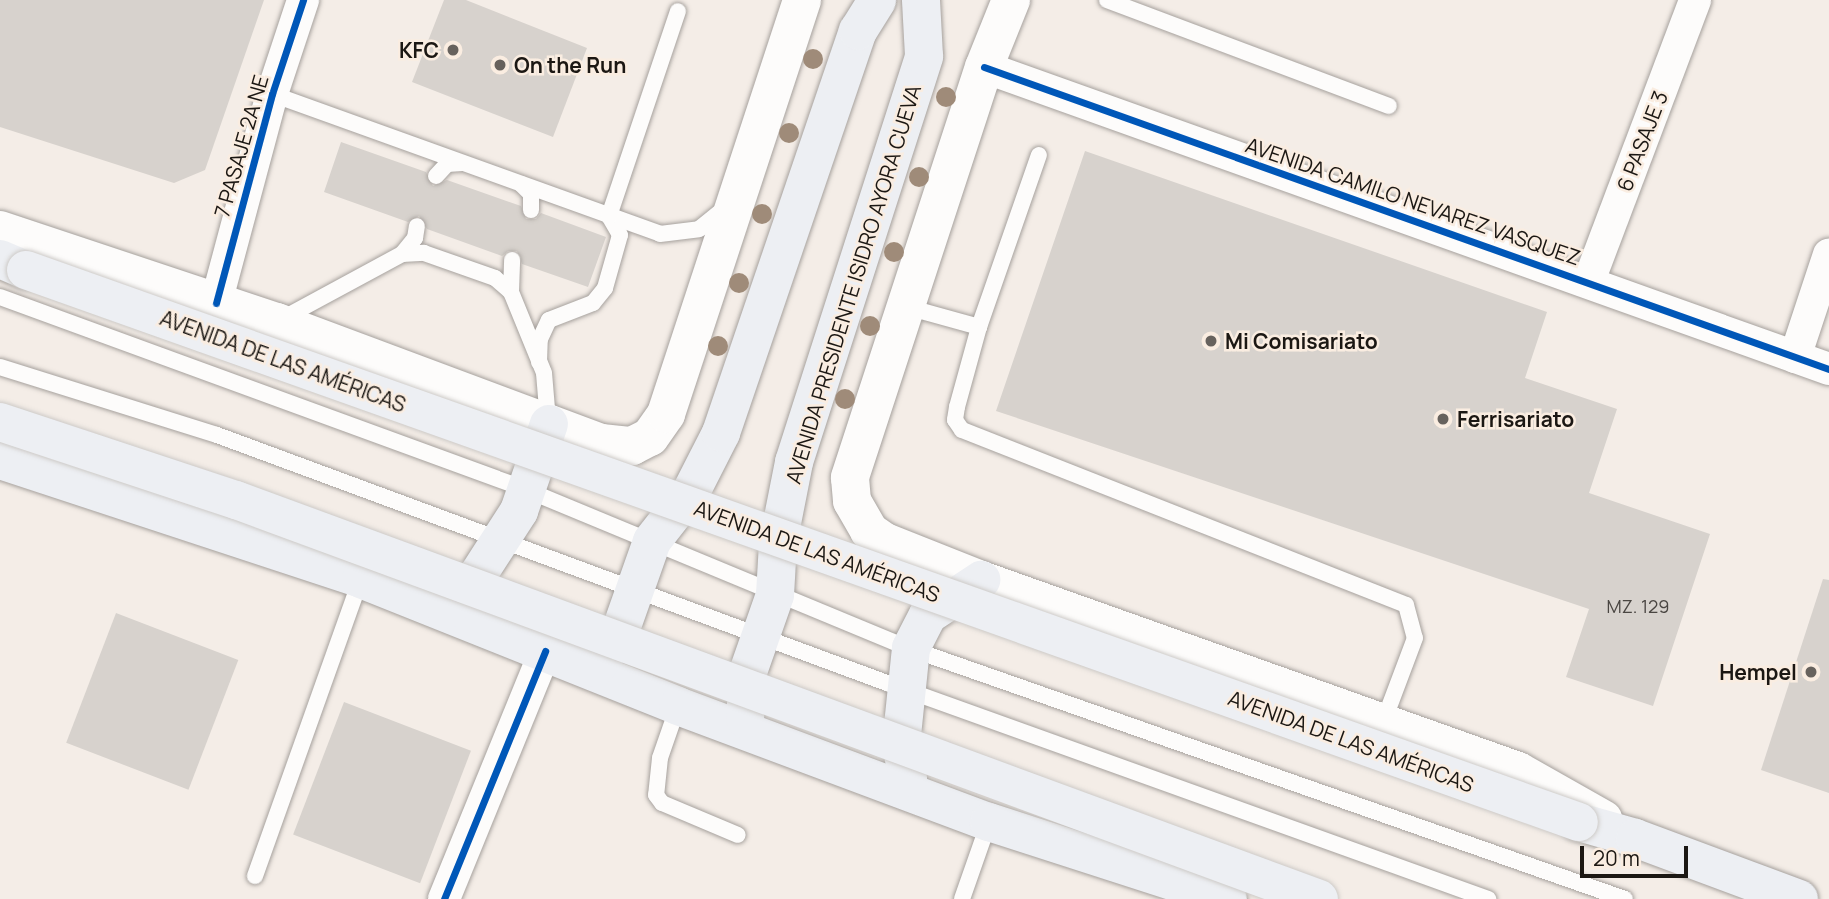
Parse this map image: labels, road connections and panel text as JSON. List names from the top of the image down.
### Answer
{
  "streets": {
    "main road": ["AVENIDA PRESIDENTE ISIDRO AYORA CUEVA", "AVENIDA DE LAS AMÉRICAS"],
    "street": ["6 PASAJE 3", "7 PASAJE 2A NE", "AVENIDA CAMILO NEVAREZ VASQUEZ"]
  },
  "crossings": [
    ["6 PASAJE 3", "AVENIDA CAMILO NEVAREZ VASQUEZ"],
    ["7 PASAJE 2A NE", "AVENIDA DE LAS AMÉRICAS"],
    ["AVENIDA PRESIDENTE ISIDRO AYORA CUEVA", "AVENIDA DE LAS AMÉRICAS"]
  ],
  "places": [
    "KFC",
    "On the Run",
    "Mi Comisariato",
    "Ferrisariato",
    "Hempel"
  ],
  "house_numbers": ["MZ. 129"],
  "scale_bar": "20 m"
}
